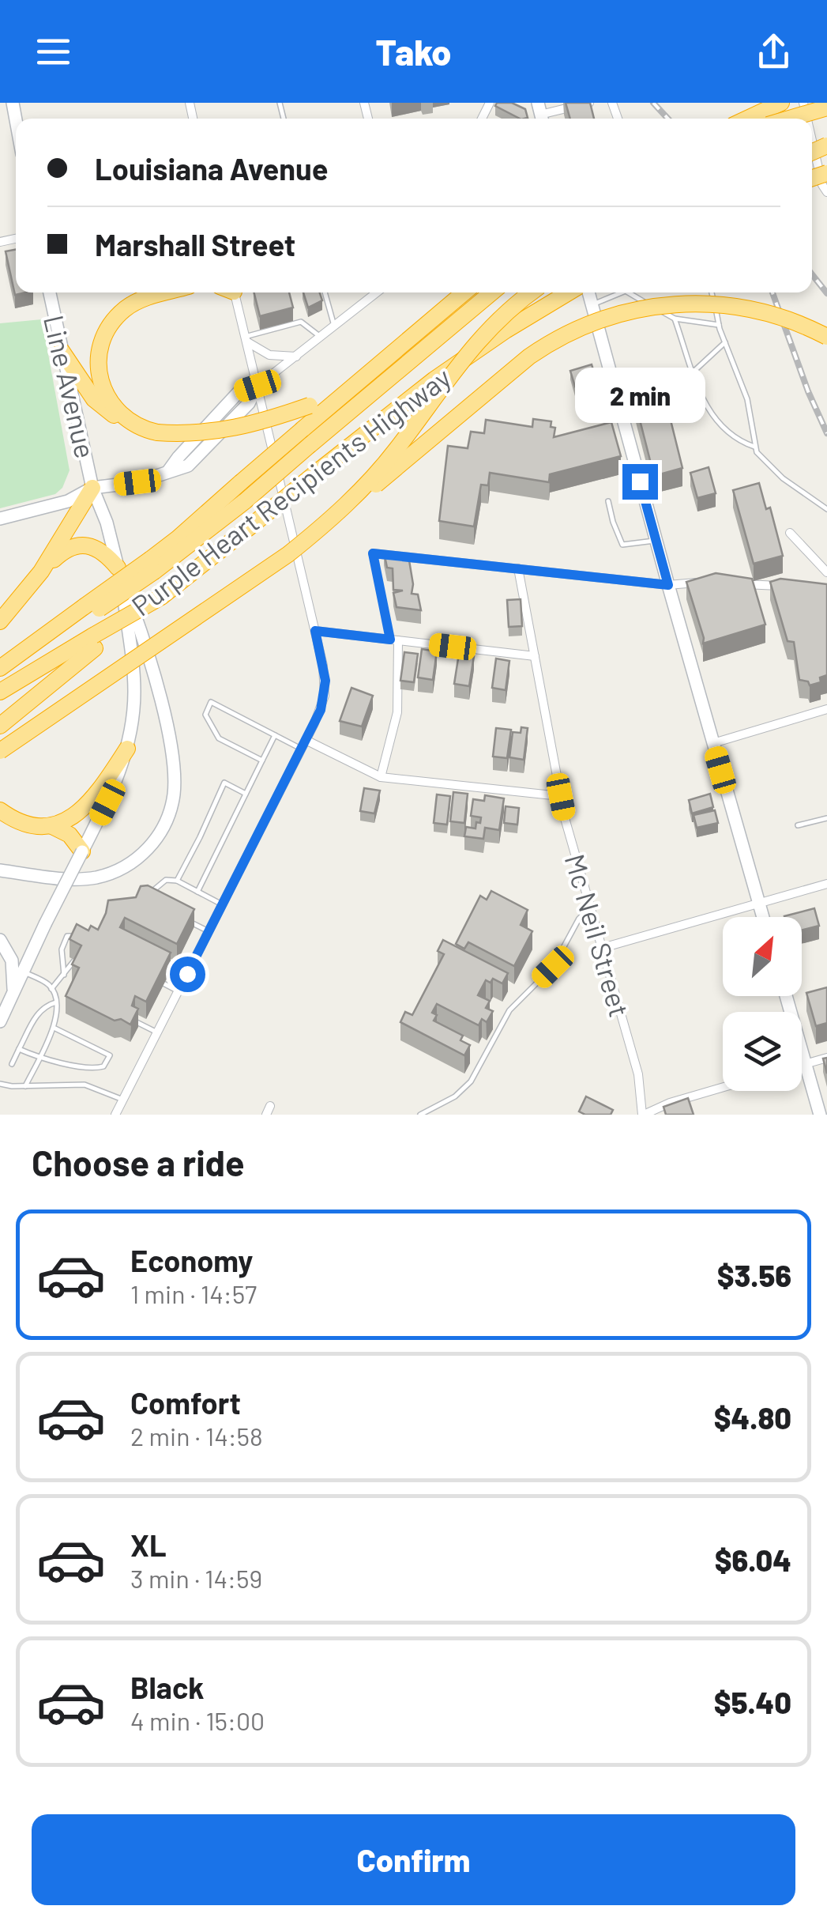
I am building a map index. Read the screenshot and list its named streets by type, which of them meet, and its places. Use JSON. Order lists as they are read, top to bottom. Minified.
{"streets":{"highway":["Purple Heart Recipients Highway"],"main road":["Line Avenue"],"street":["Mc Neil Street"]},"north":"top right","page":{"header":"Tako","banner":["Louisiana Avenue","Marshall Street"],"bubble":"2 min","heading":"Choose a ride","list":[{"name":"Economy","note":"1 min · 14:57","value":"$3.56"},{"name":"Comfort","note":"2 min · 14:58","value":"$4.80"},{"name":"XL","note":"3 min · 14:59","value":"$6.04"},{"name":"Black","note":"4 min · 15:00","value":"$5.40"}],"buttons":"Confirm"}}
